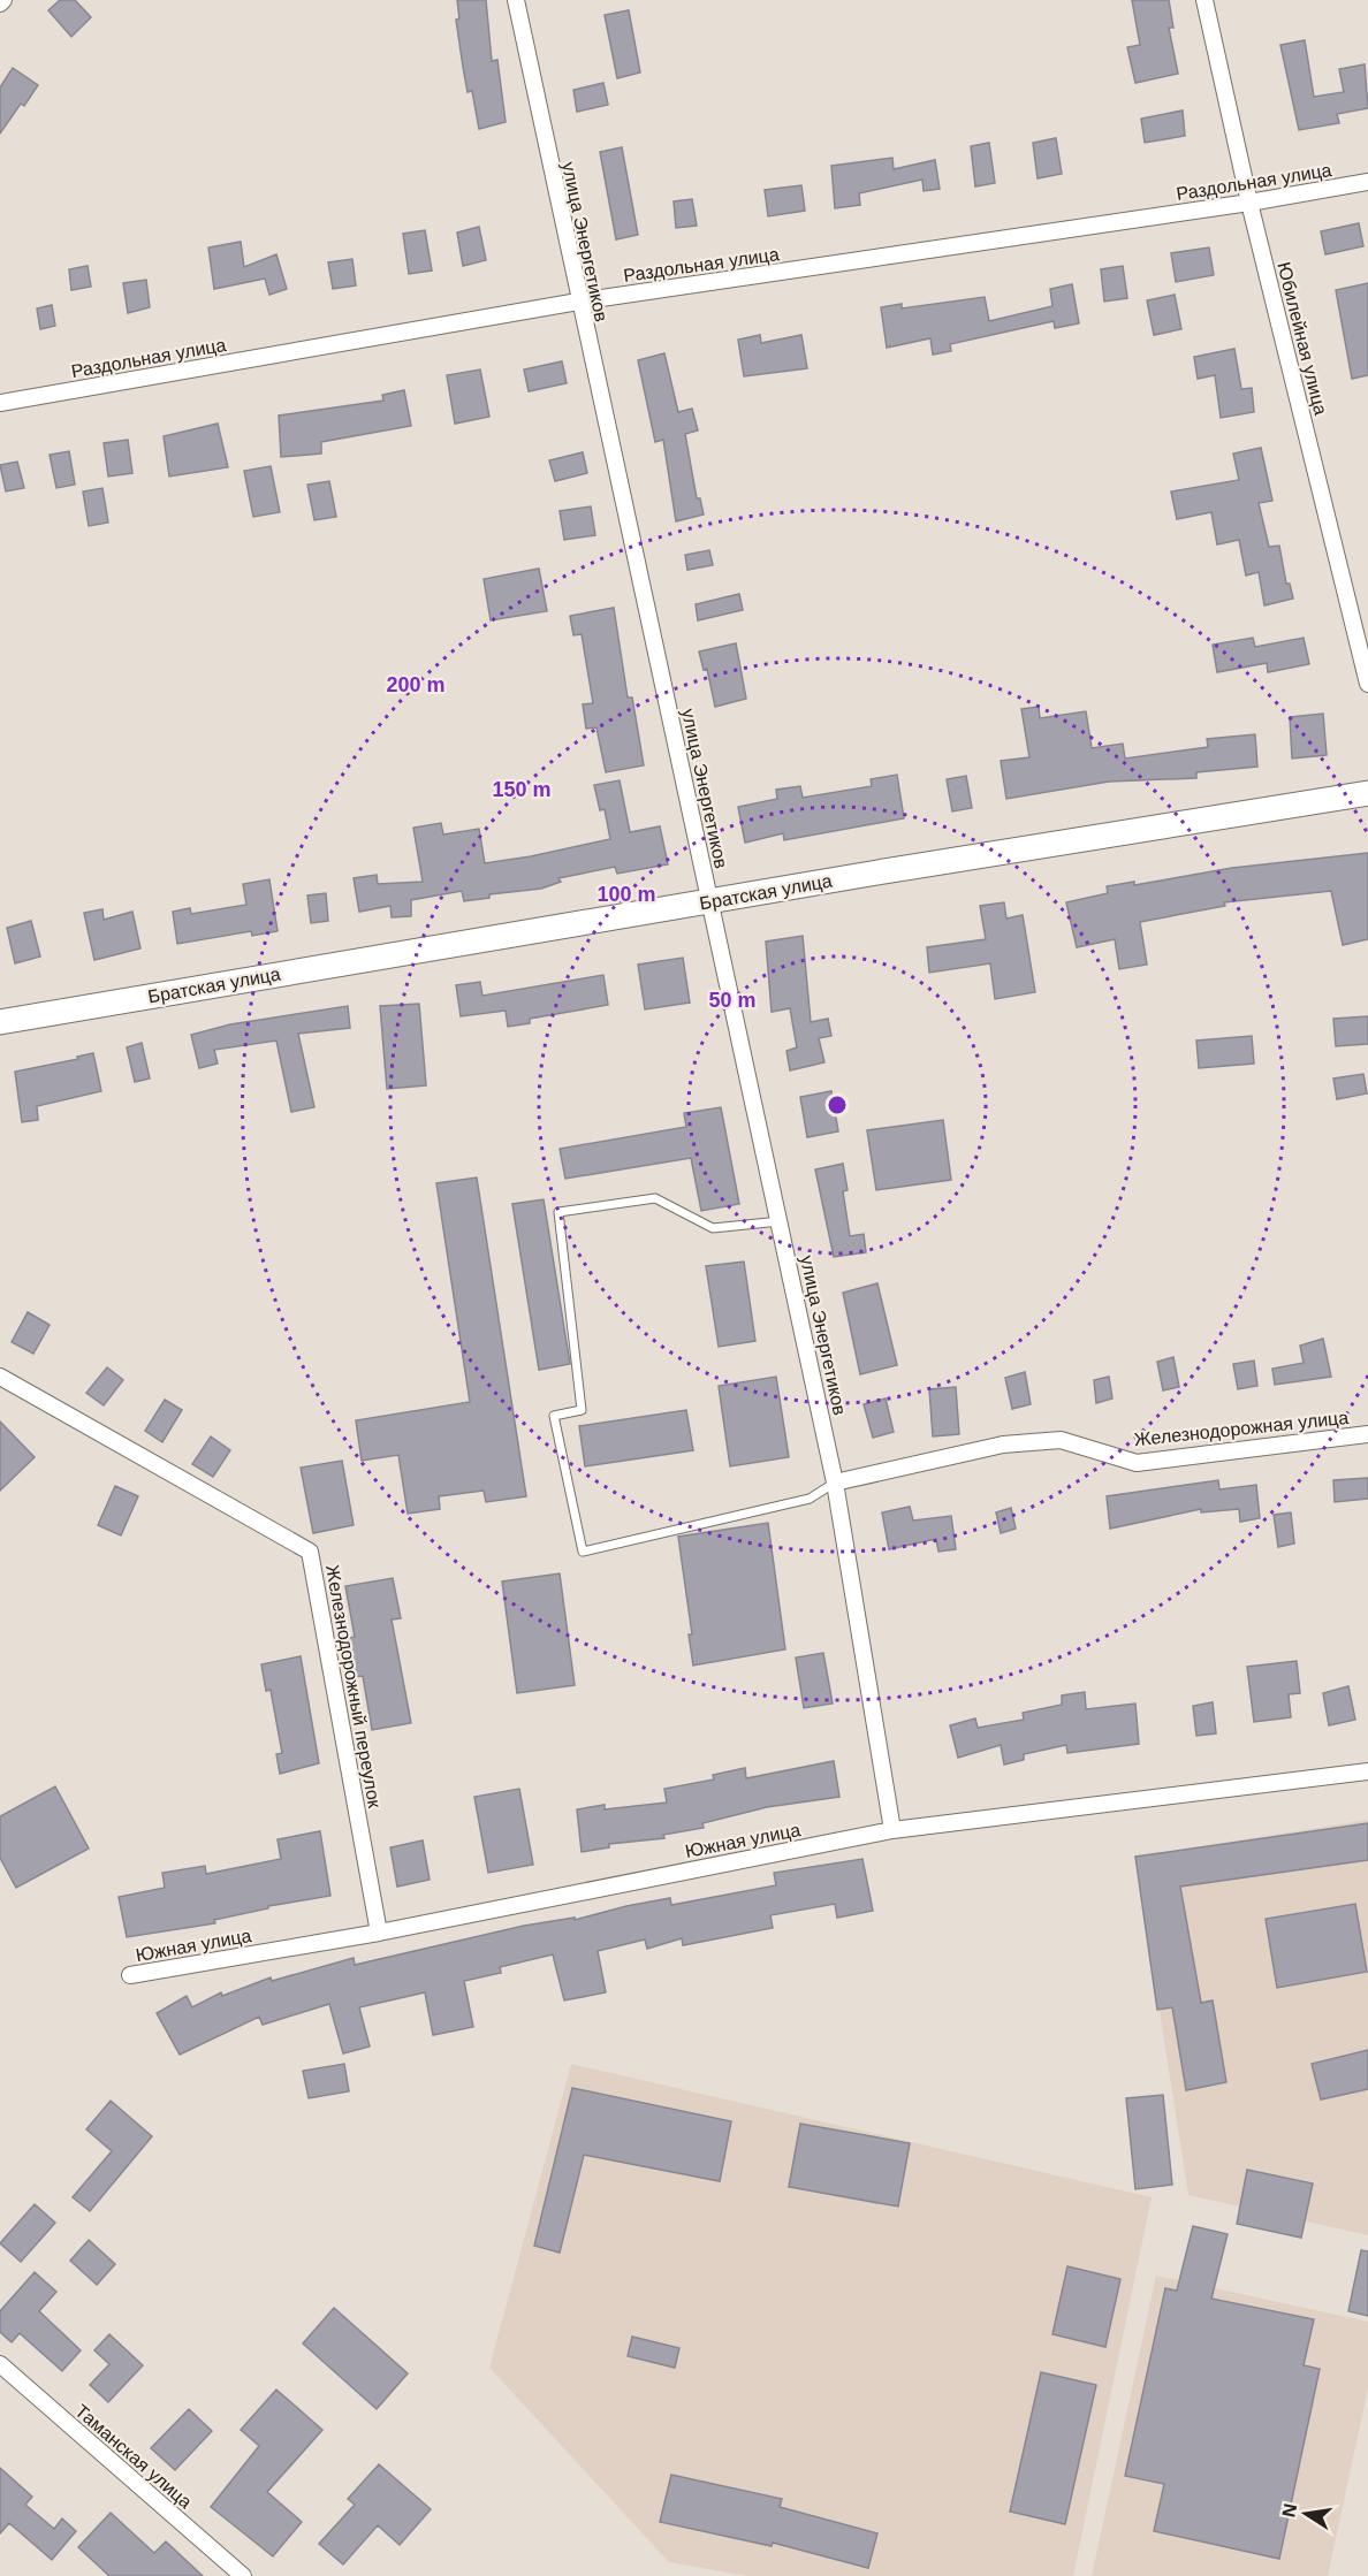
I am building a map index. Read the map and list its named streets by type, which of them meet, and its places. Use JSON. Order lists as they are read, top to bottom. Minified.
{"streets":{"main road":["Братская улица"],"street":["Раздольная улица","улица Энергетиков","Юбилейная улица","Железнодорожная улица","Железнодорожный переулок","Южная улица","Таманская улица"]},"crossings":[["Раздольная улица","улица Энергетиков"],["Раздольная улица","Юбилейная улица"],["улица Энергетиков","Братская улица"],["улица Энергетиков","Железнодорожная улица"],["улица Энергетиков","Южная улица"],["Железнодорожный переулок","Южная улица"]],"north":"left","rings":["200 m","150 m","100 m","50 m"]}
